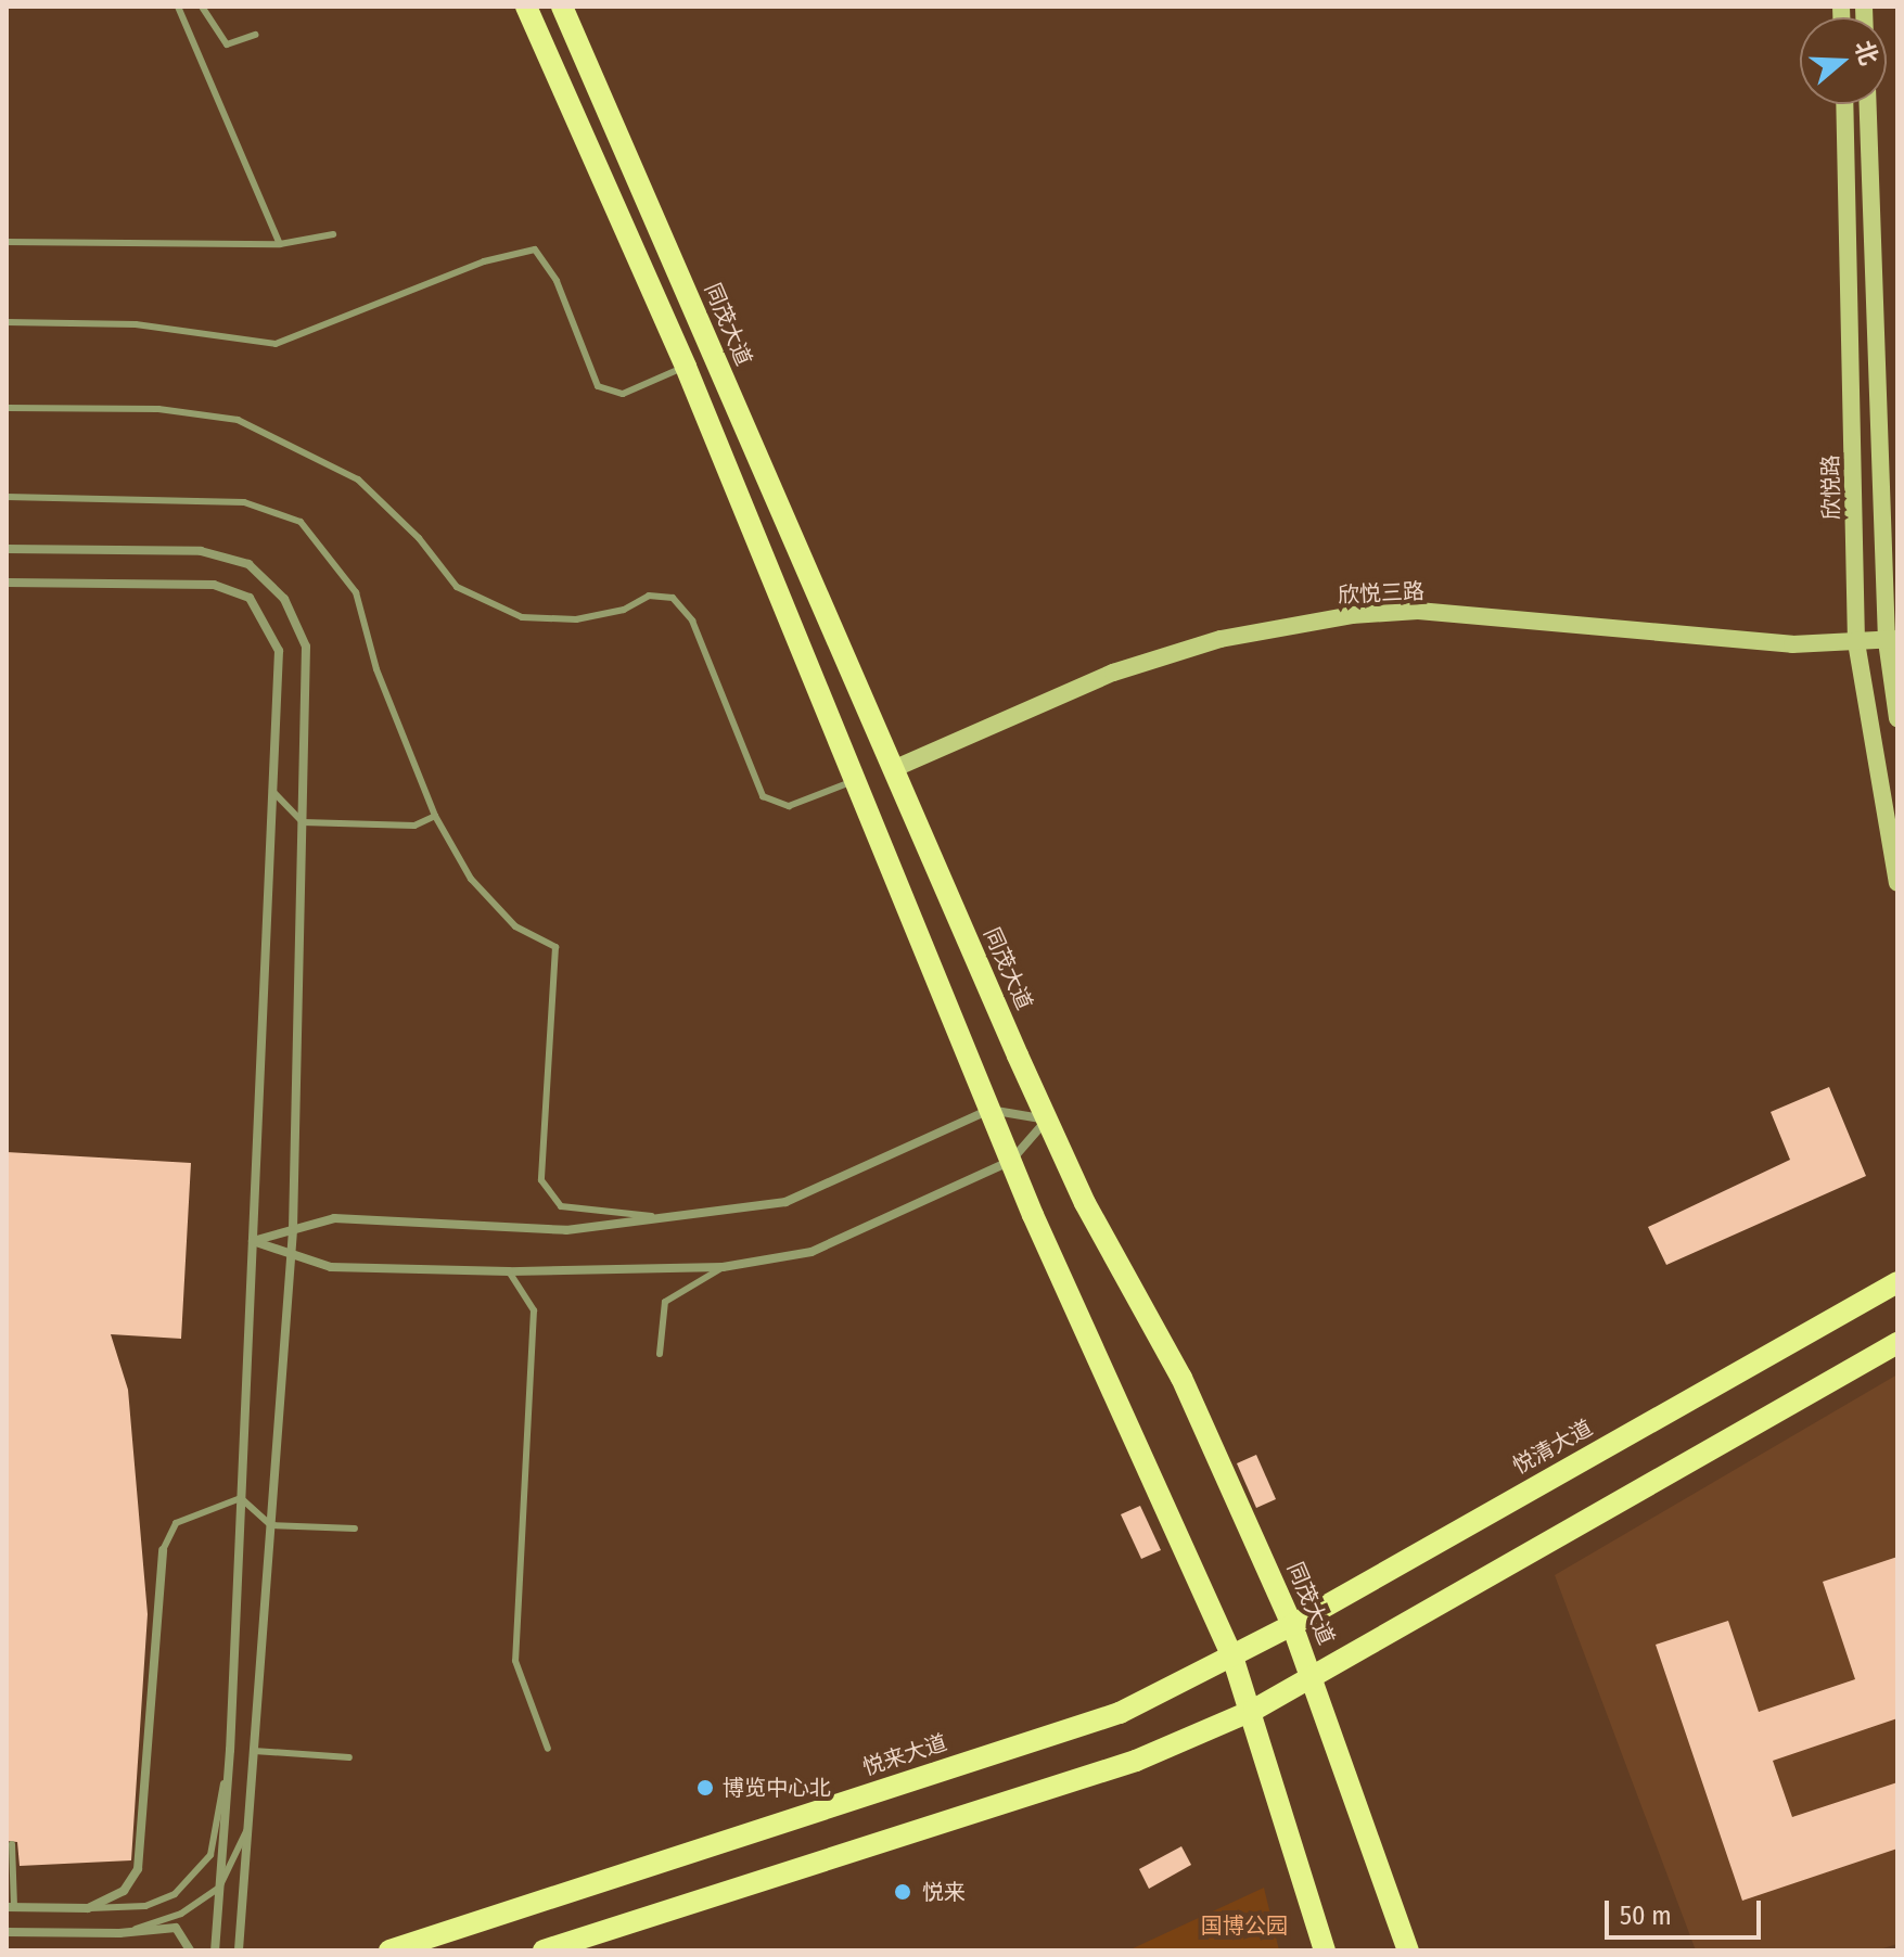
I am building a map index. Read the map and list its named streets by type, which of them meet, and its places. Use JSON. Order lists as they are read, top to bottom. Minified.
{"streets":{"main road":["同茂大道","欣悦路","欣悦三路","悦清大道","悦来大道"]},"crossings":[["同茂大道","欣悦三路"],["同茂大道","悦清大道"],["欣悦路","欣悦三路"],["悦清大道","悦来大道"]],"parks":["国博公园"],"places":["博览中心北","悦来"],"scale_bar":"50 m","north":"right"}
